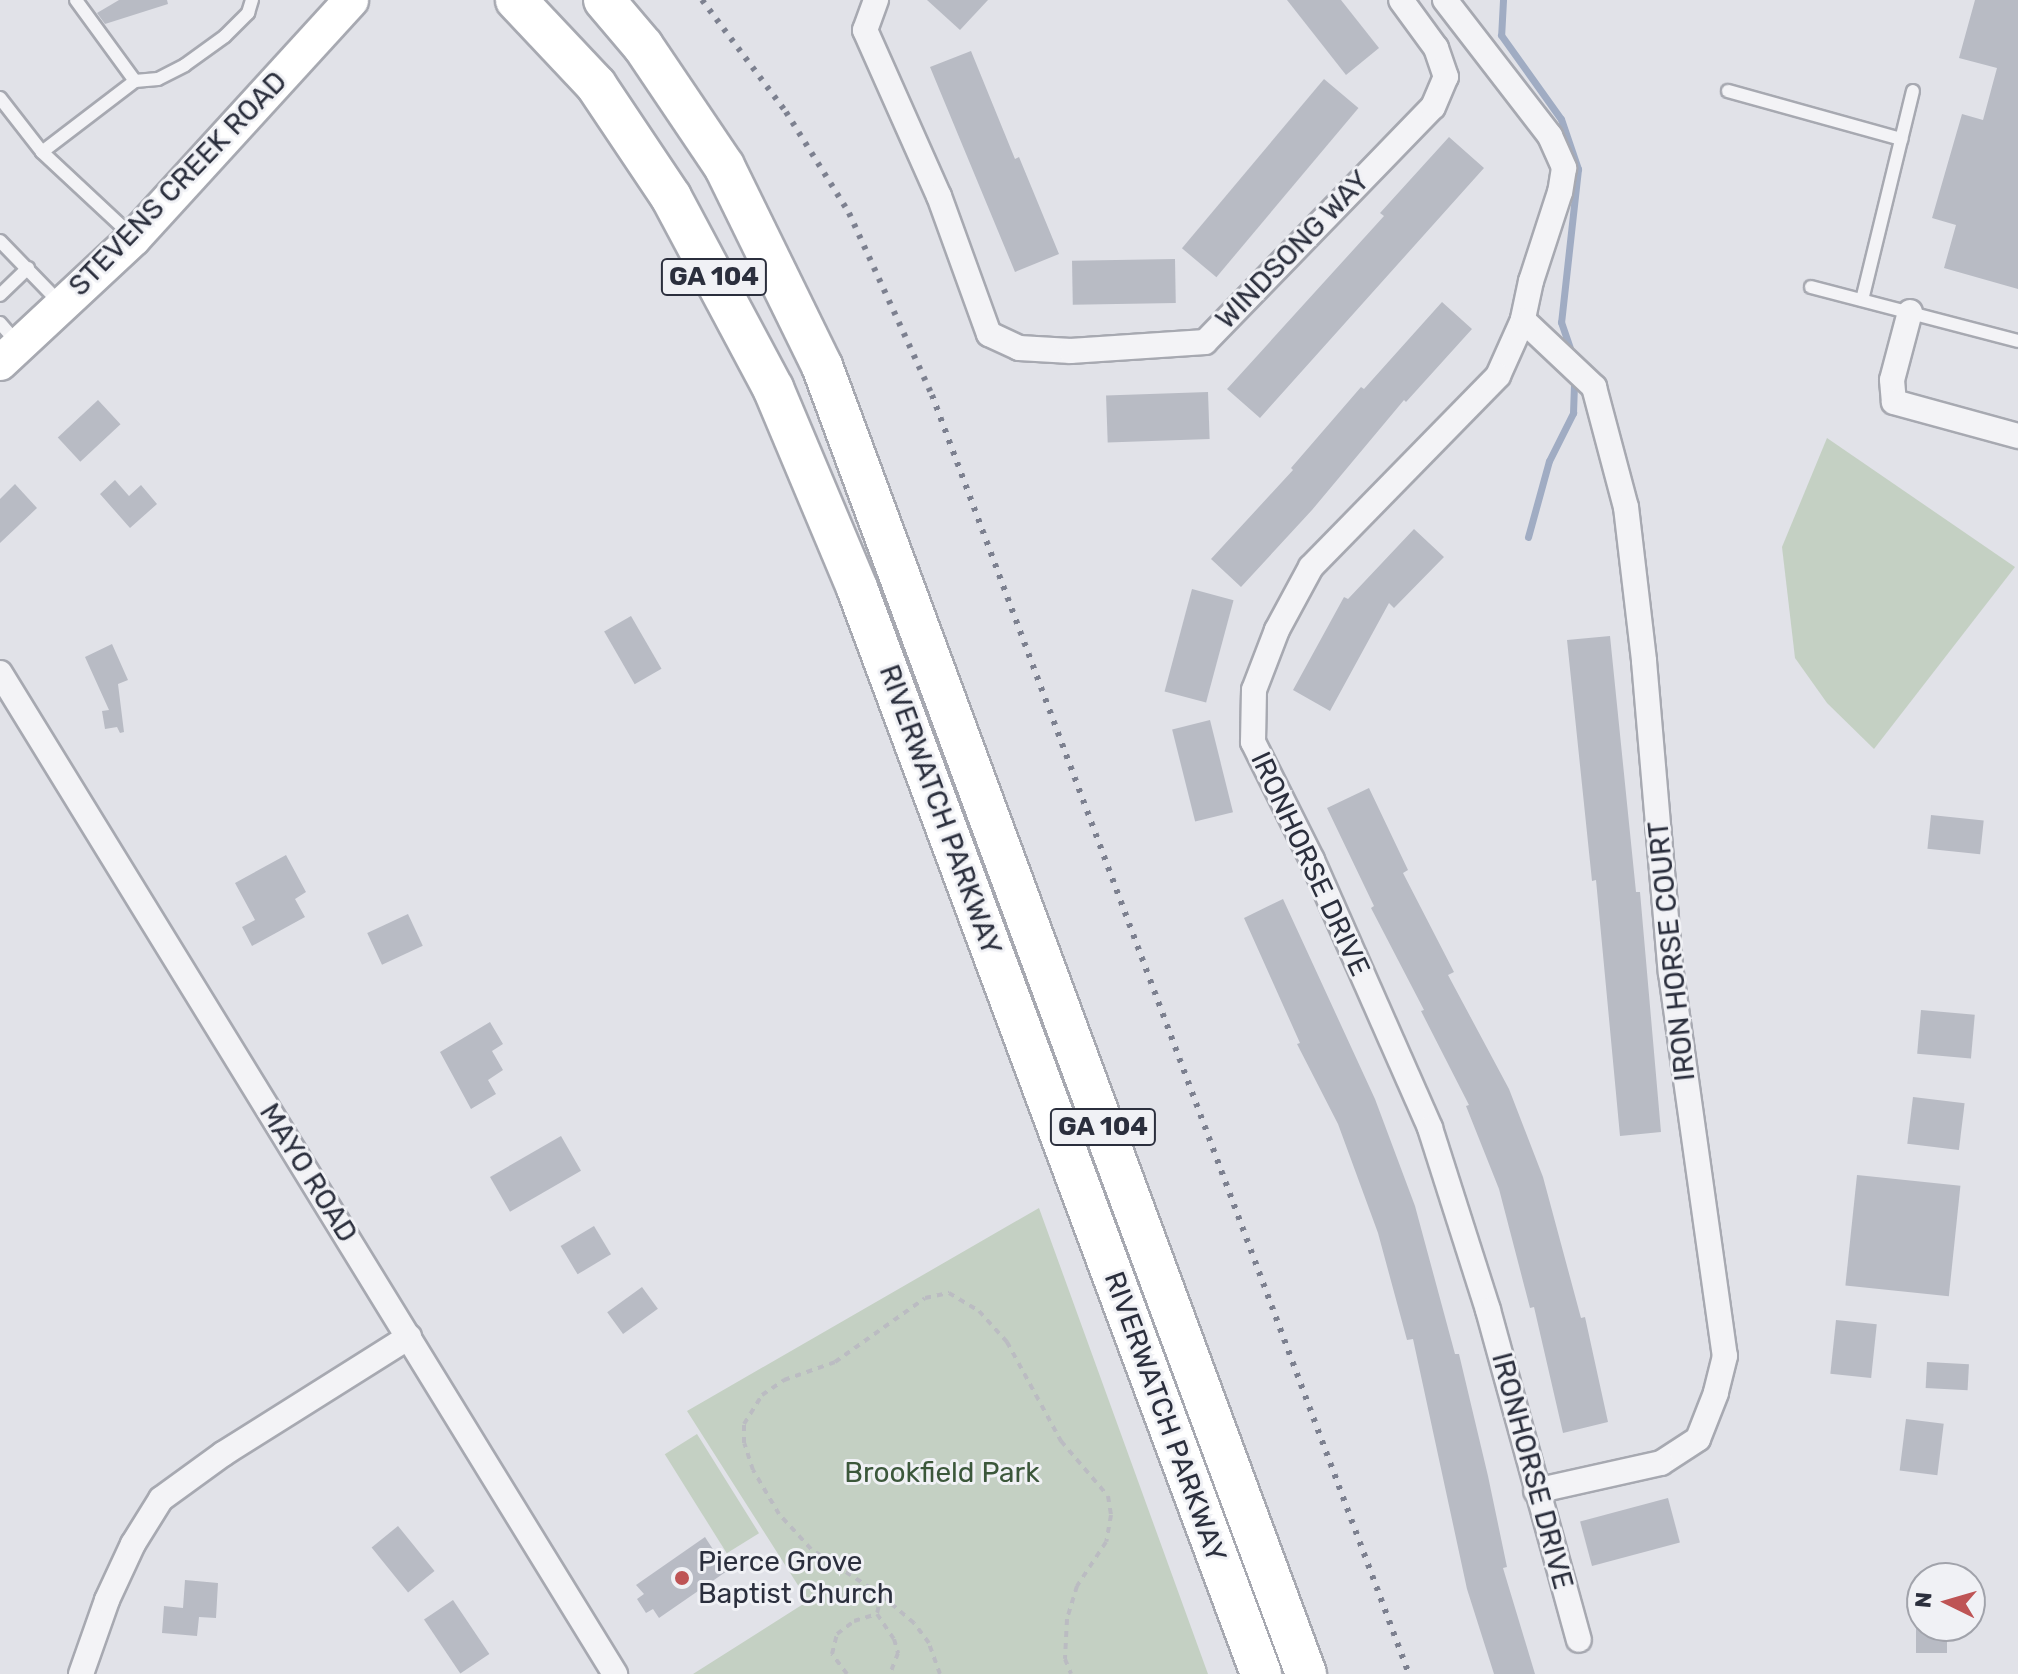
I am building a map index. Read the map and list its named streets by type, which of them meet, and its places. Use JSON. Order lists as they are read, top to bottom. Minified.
{"streets":{"main road":["GA 104","RIVERWATCH PARKWAY"],"street":["STEVENS CREEK ROAD","WINDSONG WAY","IRONHORSE DRIVE","IRON HORSE COURT","MAYO ROAD"]},"crossings":[["IRONHORSE DRIVE","IRON HORSE COURT"]],"parks":["Brookfield Park"],"places":["Pierce Grove Baptist Church"],"north":"left"}
